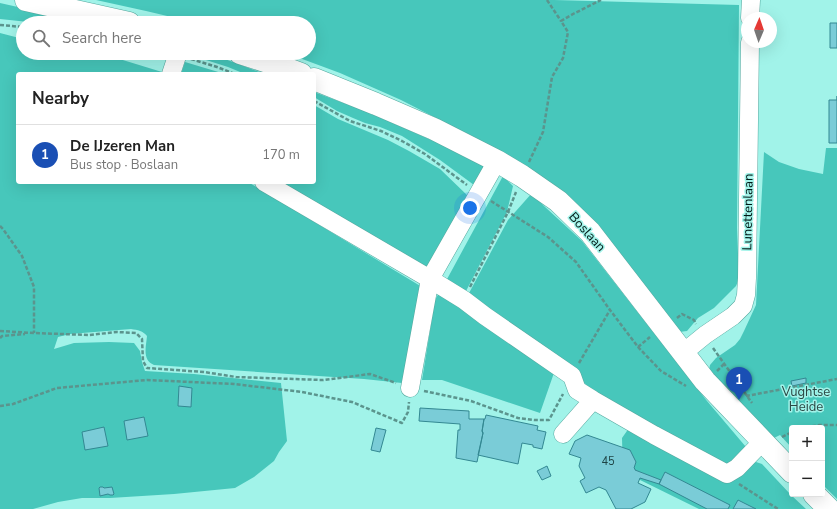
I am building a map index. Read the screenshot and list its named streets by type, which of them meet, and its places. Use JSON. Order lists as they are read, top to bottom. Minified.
{"streets":{"main road":["Boslaan"],"street":["Lunettenlaan"]},"crossings":[["Lunettenlaan","Boslaan"]],"parks":["Vughtse Heide"],"house_numbers":["45"],"north":"top","page":{"search":"Search here","heading":"Nearby","list":[{"mark":"1","name":"De IJzeren Man","note":"Bus stop · Boslaan","value":"170 m"}],"pins":"1","map_buttons":["+","−"]}}
